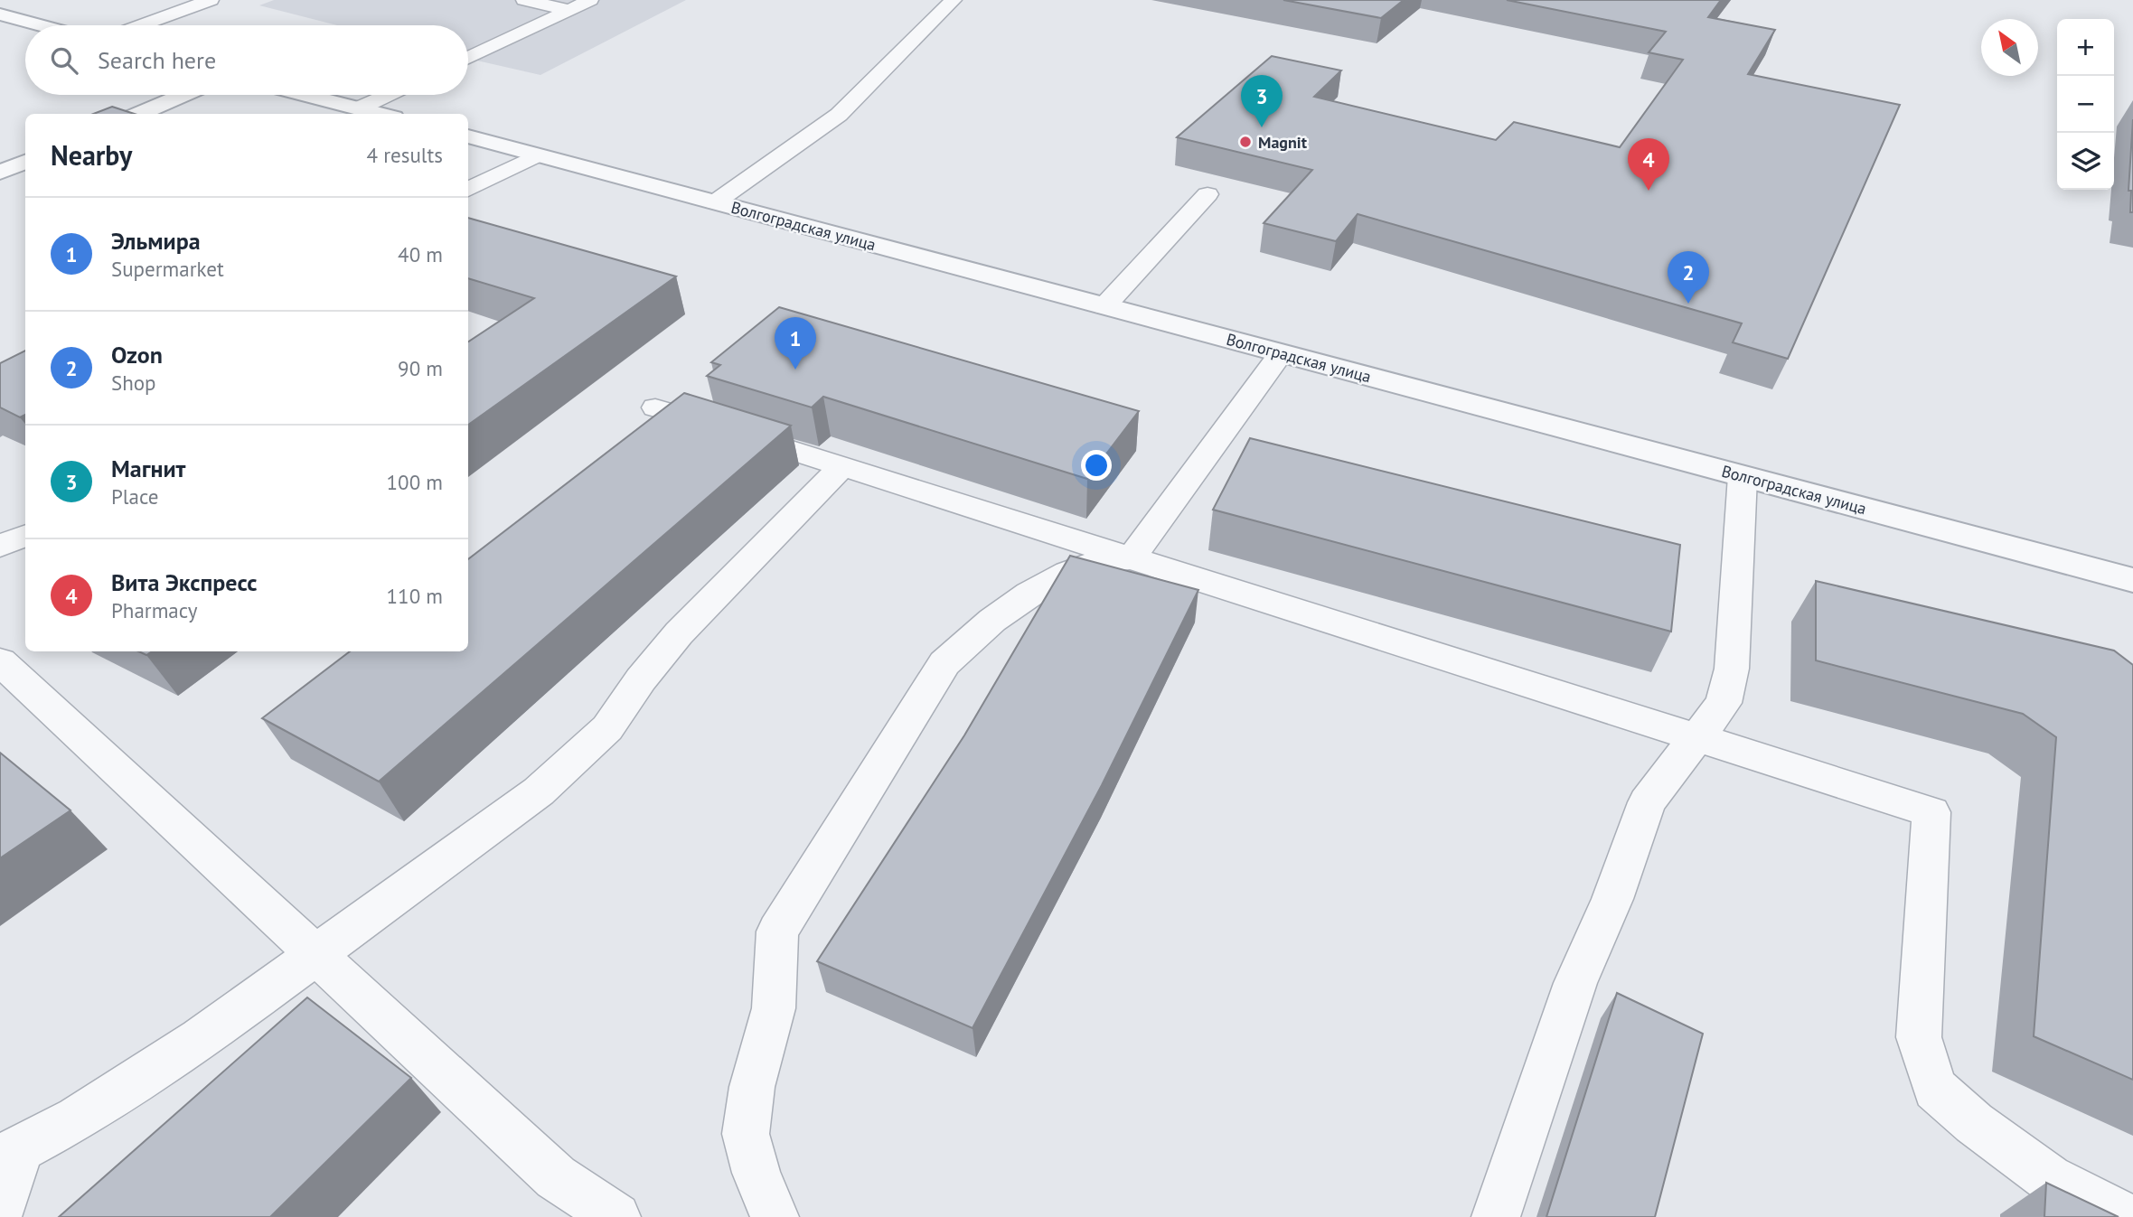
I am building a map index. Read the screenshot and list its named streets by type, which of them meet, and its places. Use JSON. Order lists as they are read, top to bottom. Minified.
{"streets":{"street":["Волгоградская улица"]},"places":["Magnit"],"north":"top left","page":{"map_buttons":["+","−"],"search":"Search here","pins":["3","4","2","1"],"heading":["Nearby","4 results"],"list":[{"mark":"1","name":"Эльмира","note":"Supermarket","value":"40 m"},{"mark":"2","name":"Ozon","note":"Shop","value":"90 m"},{"mark":"3","name":"Магнит","note":"Place","value":"100 m"},{"mark":"4","name":"Вита Экспресс","note":"Pharmacy","value":"110 m"}]}}
